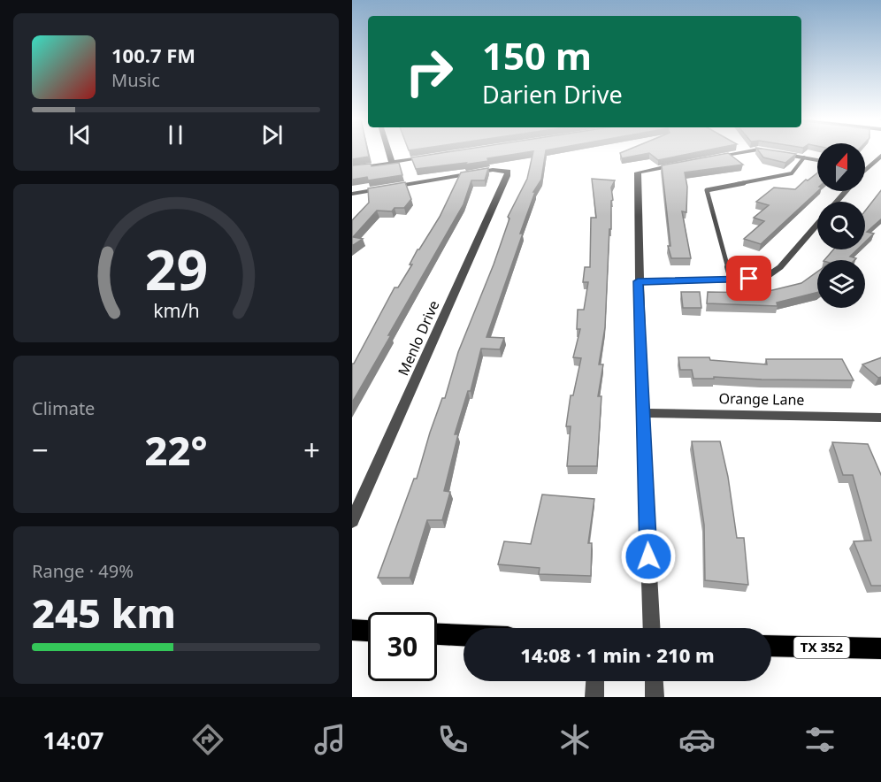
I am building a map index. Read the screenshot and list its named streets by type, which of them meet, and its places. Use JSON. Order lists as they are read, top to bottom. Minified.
{"streets":{"main road":["TX 352"],"street":["Menlo Drive","Orange Lane"]},"north":"top","page":{"turn":["150 m","Darien Drive"],"song":["100.7 FM","Music"],"tile":["Climate",["Range · 49%","245 km"]],"heat":["−","22°","+"],"limit":"30","trip":"14:08 · 1 min · 210 m","tabs":"14:07","gauge":["29","km/h"]}}
